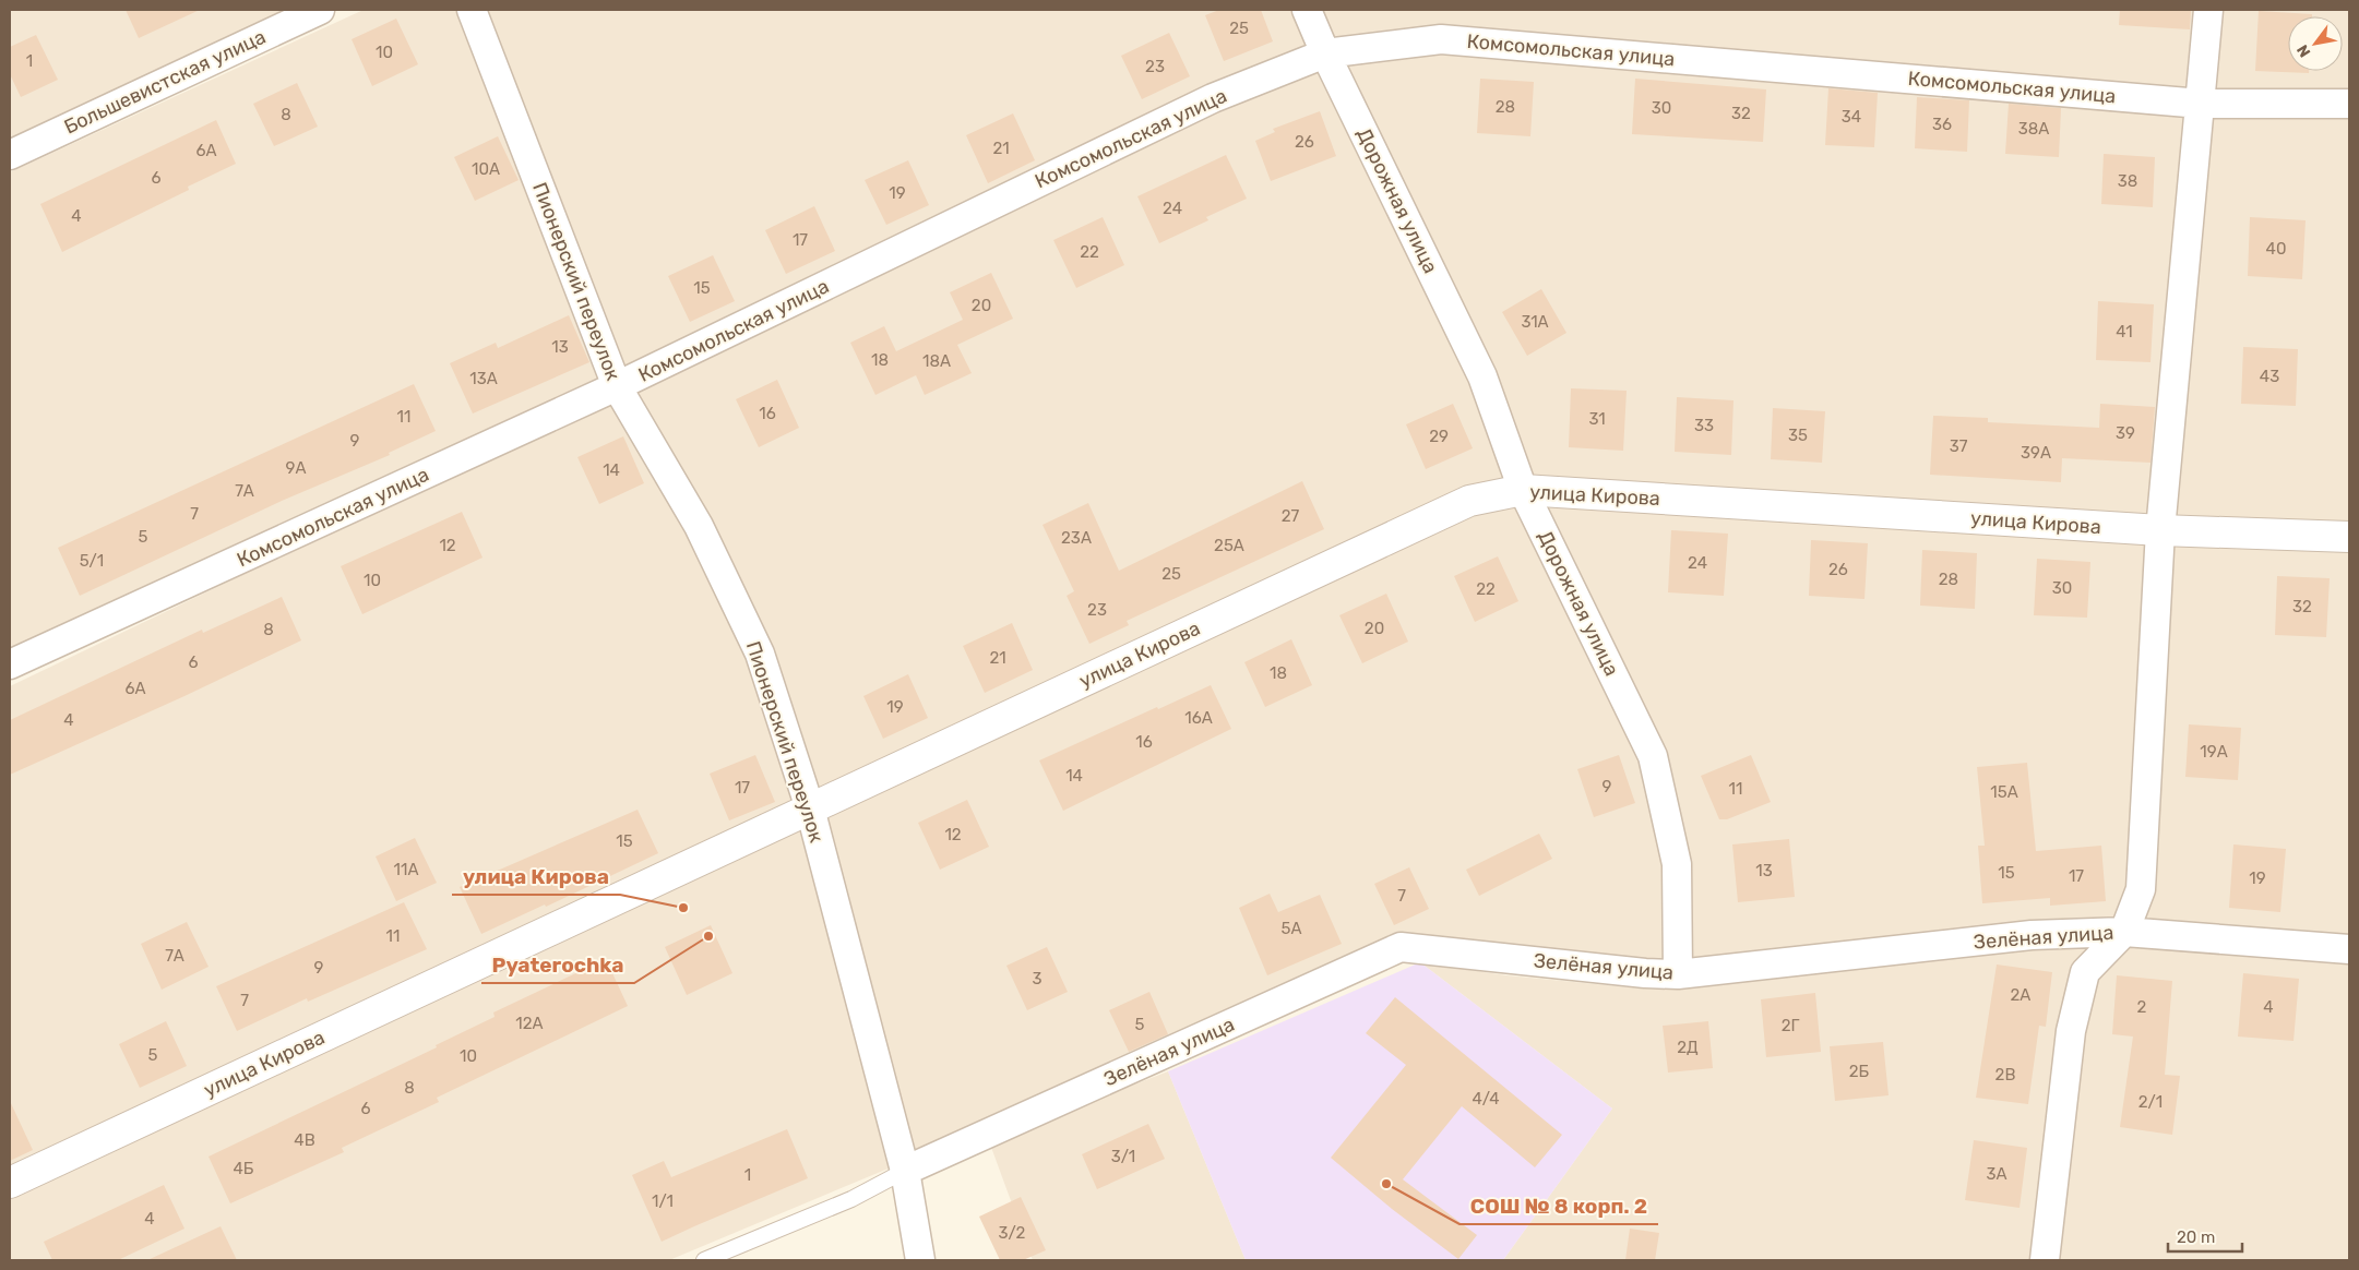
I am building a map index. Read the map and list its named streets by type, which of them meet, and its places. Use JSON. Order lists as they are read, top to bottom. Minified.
{"streets":{"street":["Комсомольская улица","Большевистская улица","Дорожная улица","Пионерский переулок","улица Кирова","Зелёная улица"]},"crossings":[["Комсомольская улица","Дорожная улица"],["Комсомольская улица","Пионерский переулок"],["Дорожная улица","улица Кирова"],["Дорожная улица","Зелёная улица"],["Пионерский переулок","улица Кирова"],["Пионерский переулок","Зелёная улица"]],"places":["улица Кирова","Pyaterochka","СОШ № 8 корп. 2"],"house_numbers":["25","10","1","23","28","30","32","8","34","36","38А","26","21","6А","10А","6","38","19","24","4","17","40","22","15","20","31А","41","13","18","18А","43","13А","16","11","31","33","39","35","29","9","37","39А","9А","14","7А","7","27","5","23А","12","25А","5/1","24","26","25","28","10","30","22","32","23","20","8","21","6","18","6А","19","16А","4","16","19А","14","9","17","11","15А","12","15","11А","13","15","17","19","7","5А","11","7А","9","3","2А","7","2","4","12А","5","2Г","2Д","5","10","2Б","2В","8","4/4","2/1","6","4В","3/1","4Б","3А","1","1/1","4","3/2"],"scale_bar":"20 m","north":"bottom left"}
